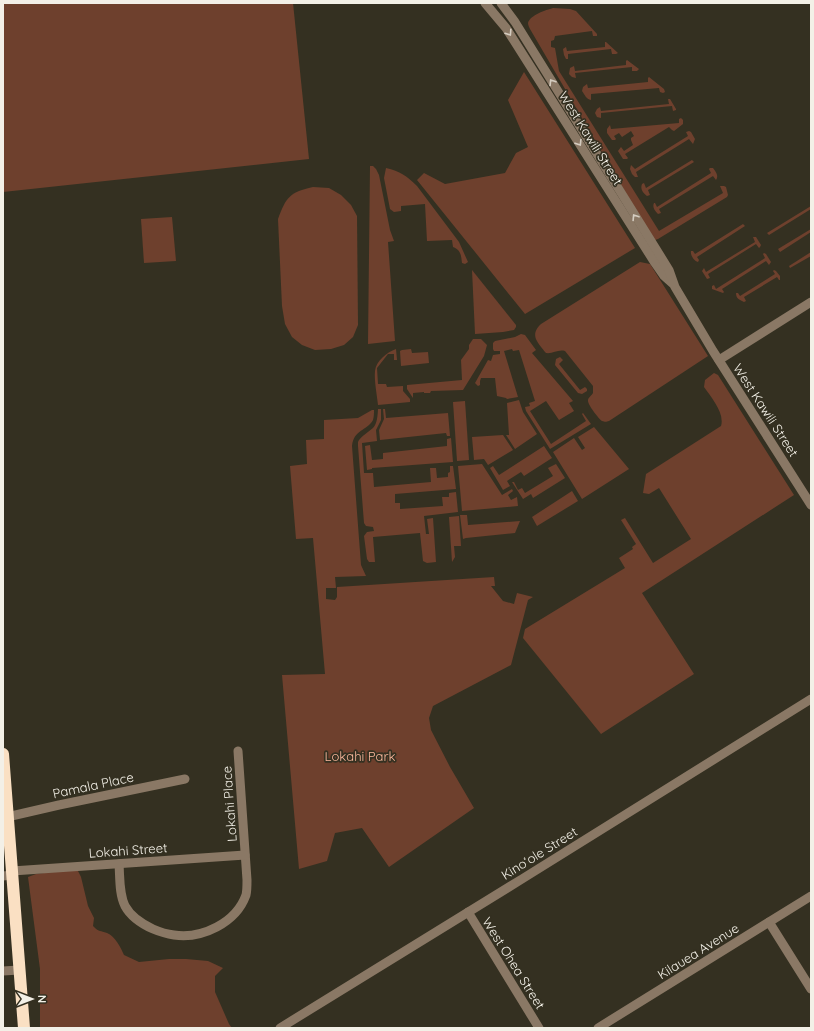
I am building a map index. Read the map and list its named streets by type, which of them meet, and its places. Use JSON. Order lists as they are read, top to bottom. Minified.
{"streets":{"street":["West Kawili Street","Pamala Place","Lokahi Place","Lokahi Street","Kinoʻole Street","Kilauea Avenue","West Ohea Street"]},"crossings":[["Lokahi Place","Lokahi Street"],["Kinoʻole Street","West Ohea Street"]],"parks":["Lokahi Park"],"north":"right"}
